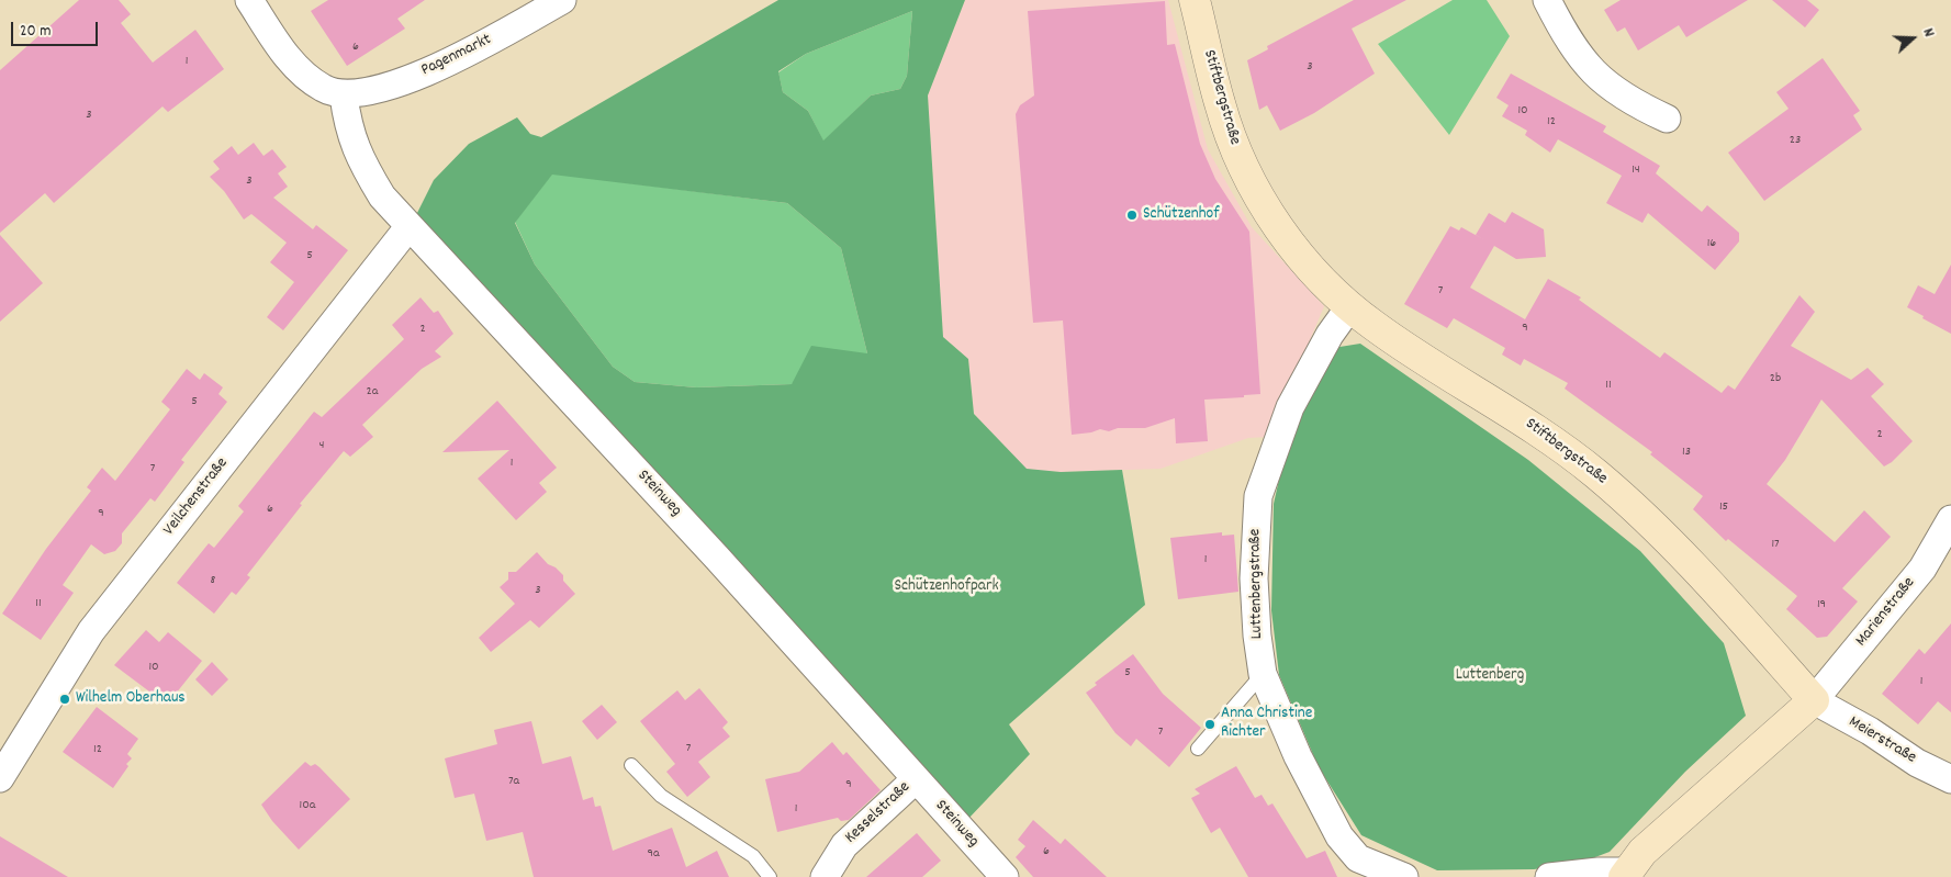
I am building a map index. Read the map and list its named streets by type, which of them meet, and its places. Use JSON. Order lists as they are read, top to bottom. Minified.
{"streets":{"street":["Pagenmarkt","Stiftbergstraße","Steinweg","Veilchenstraße","Luttenbergstraße","Marienstraße","Meierstraße","Kesselstraße"]},"crossings":[["Pagenmarkt","Steinweg"],["Stiftbergstraße","Luttenbergstraße"],["Stiftbergstraße","Marienstraße"],["Stiftbergstraße","Meierstraße"],["Steinweg","Veilchenstraße"],["Steinweg","Kesselstraße"],["Marienstraße","Meierstraße"]],"parks":["Schützenhofpark","Luttenberg"],"places":["Schützenhof","Wilhelm Oberhaus","Anna Christine Richter"],"house_numbers":["6","1","3","10","3","12","23","14","3","16","5","7","9","2","2b","11","2a","5","2","4","13","1","7","15","6","9","17","1","8","3","11","19","10","5","1","7","7","12","7a","9","10a","1","6","9a"],"scale_bar":"20 m","north":"right"}
